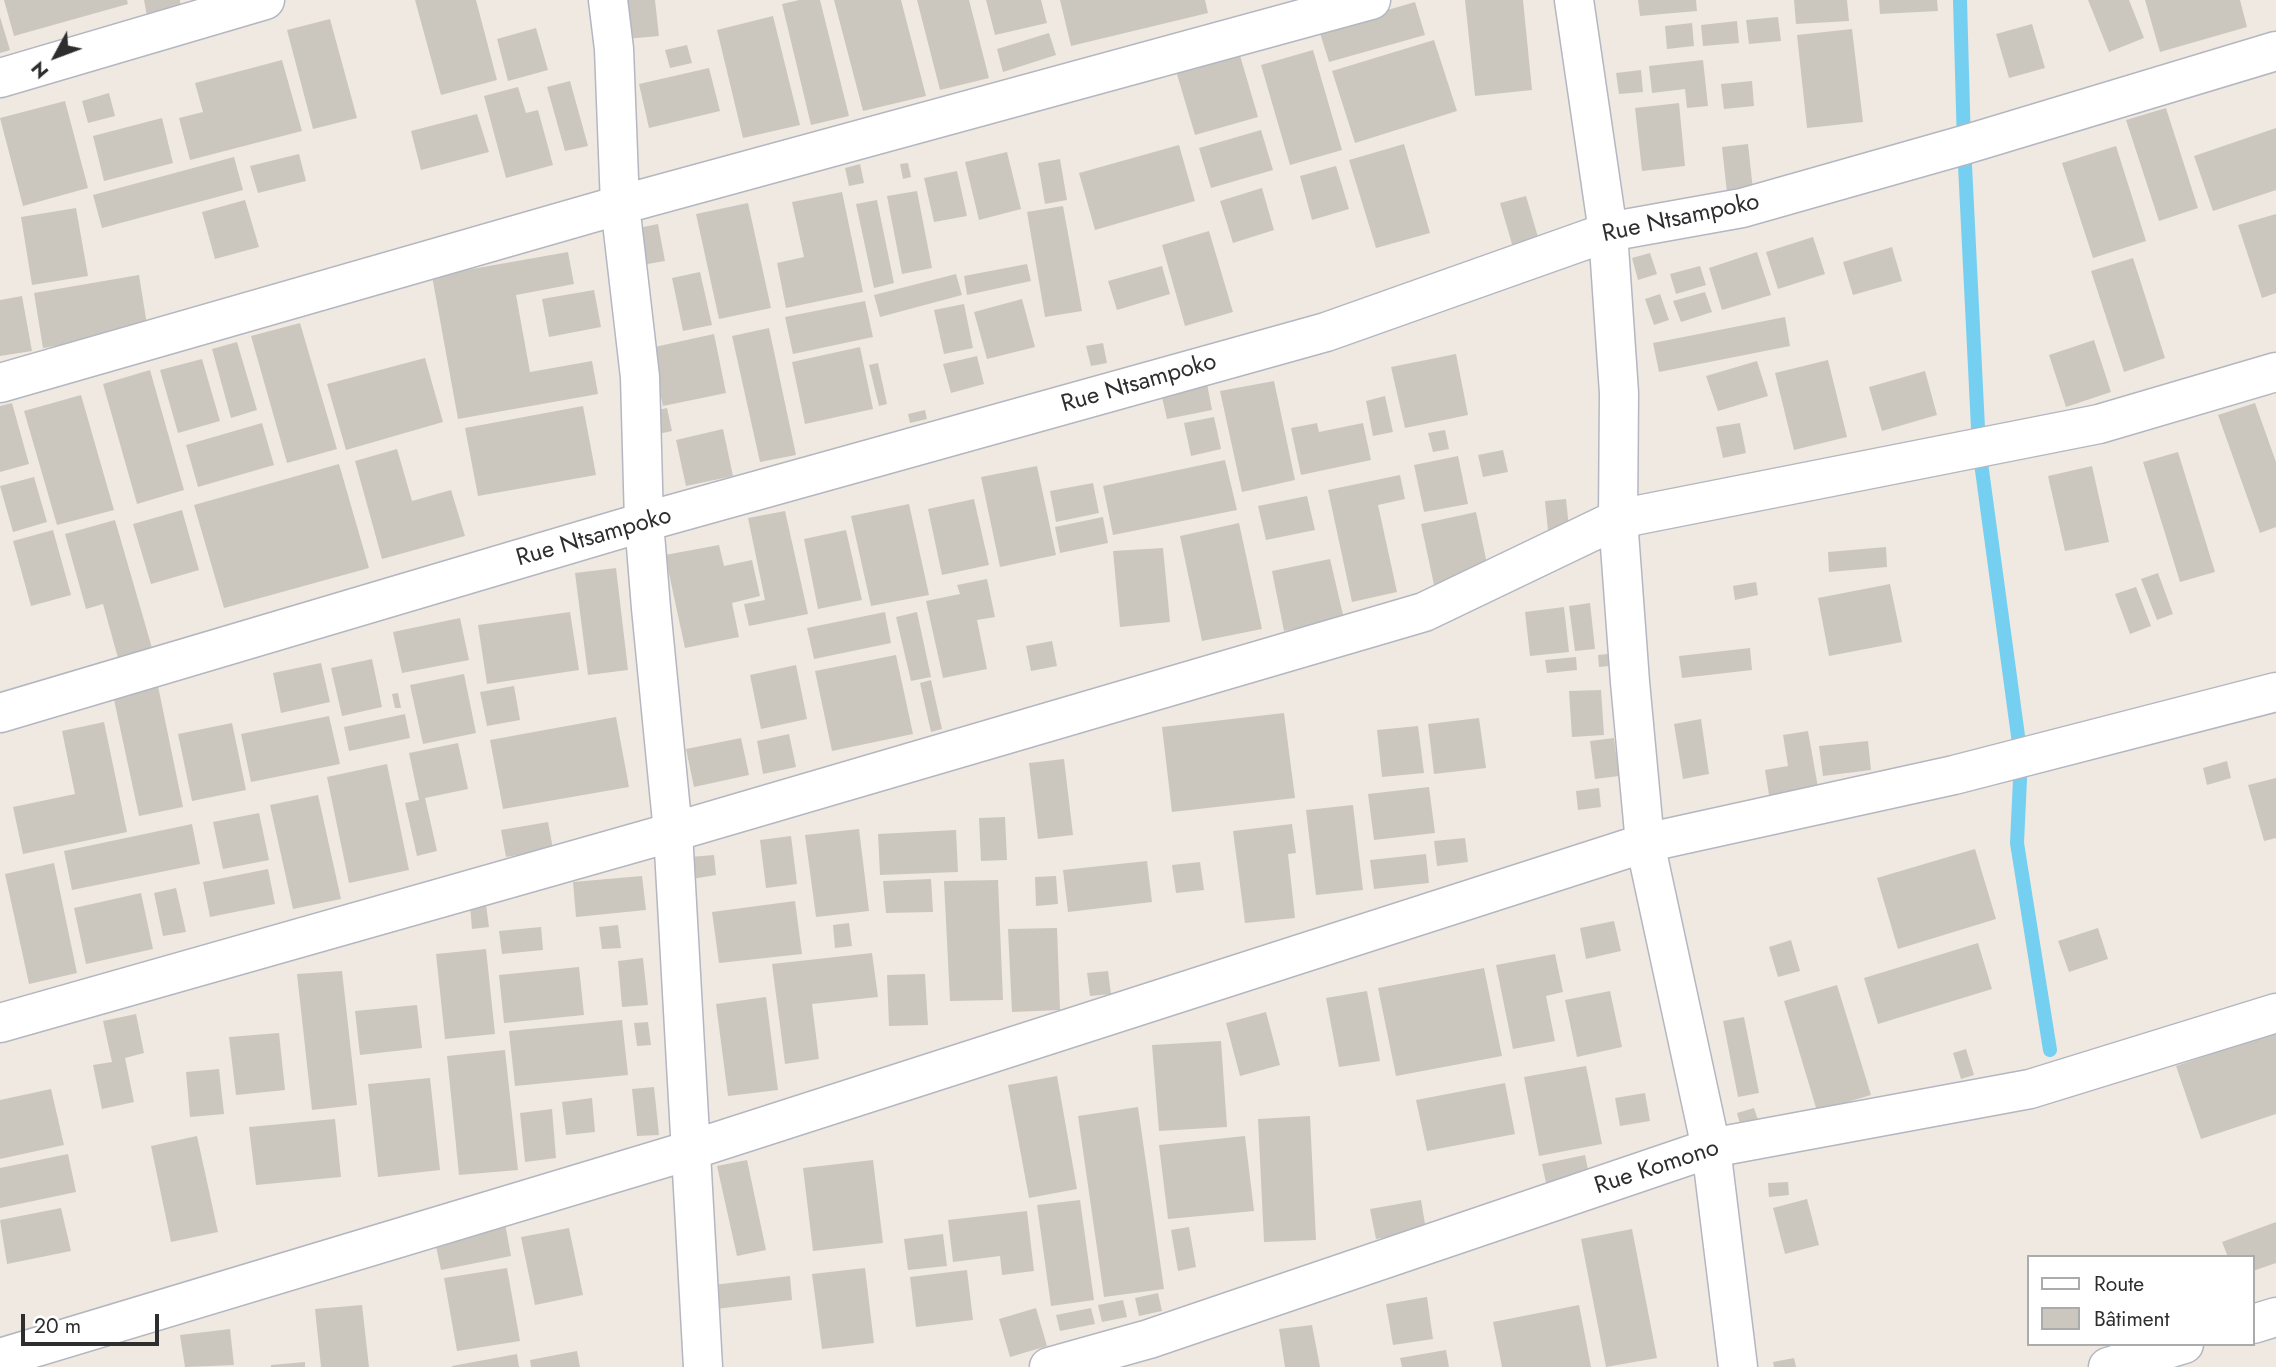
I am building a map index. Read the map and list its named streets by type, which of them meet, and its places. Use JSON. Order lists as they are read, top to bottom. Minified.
{"streets":{"street":["Rue Ntsampoko","Rue Komono"]},"legend":["Route","Bâtiment"],"scale_bar":"20 m","north":"bottom left"}
